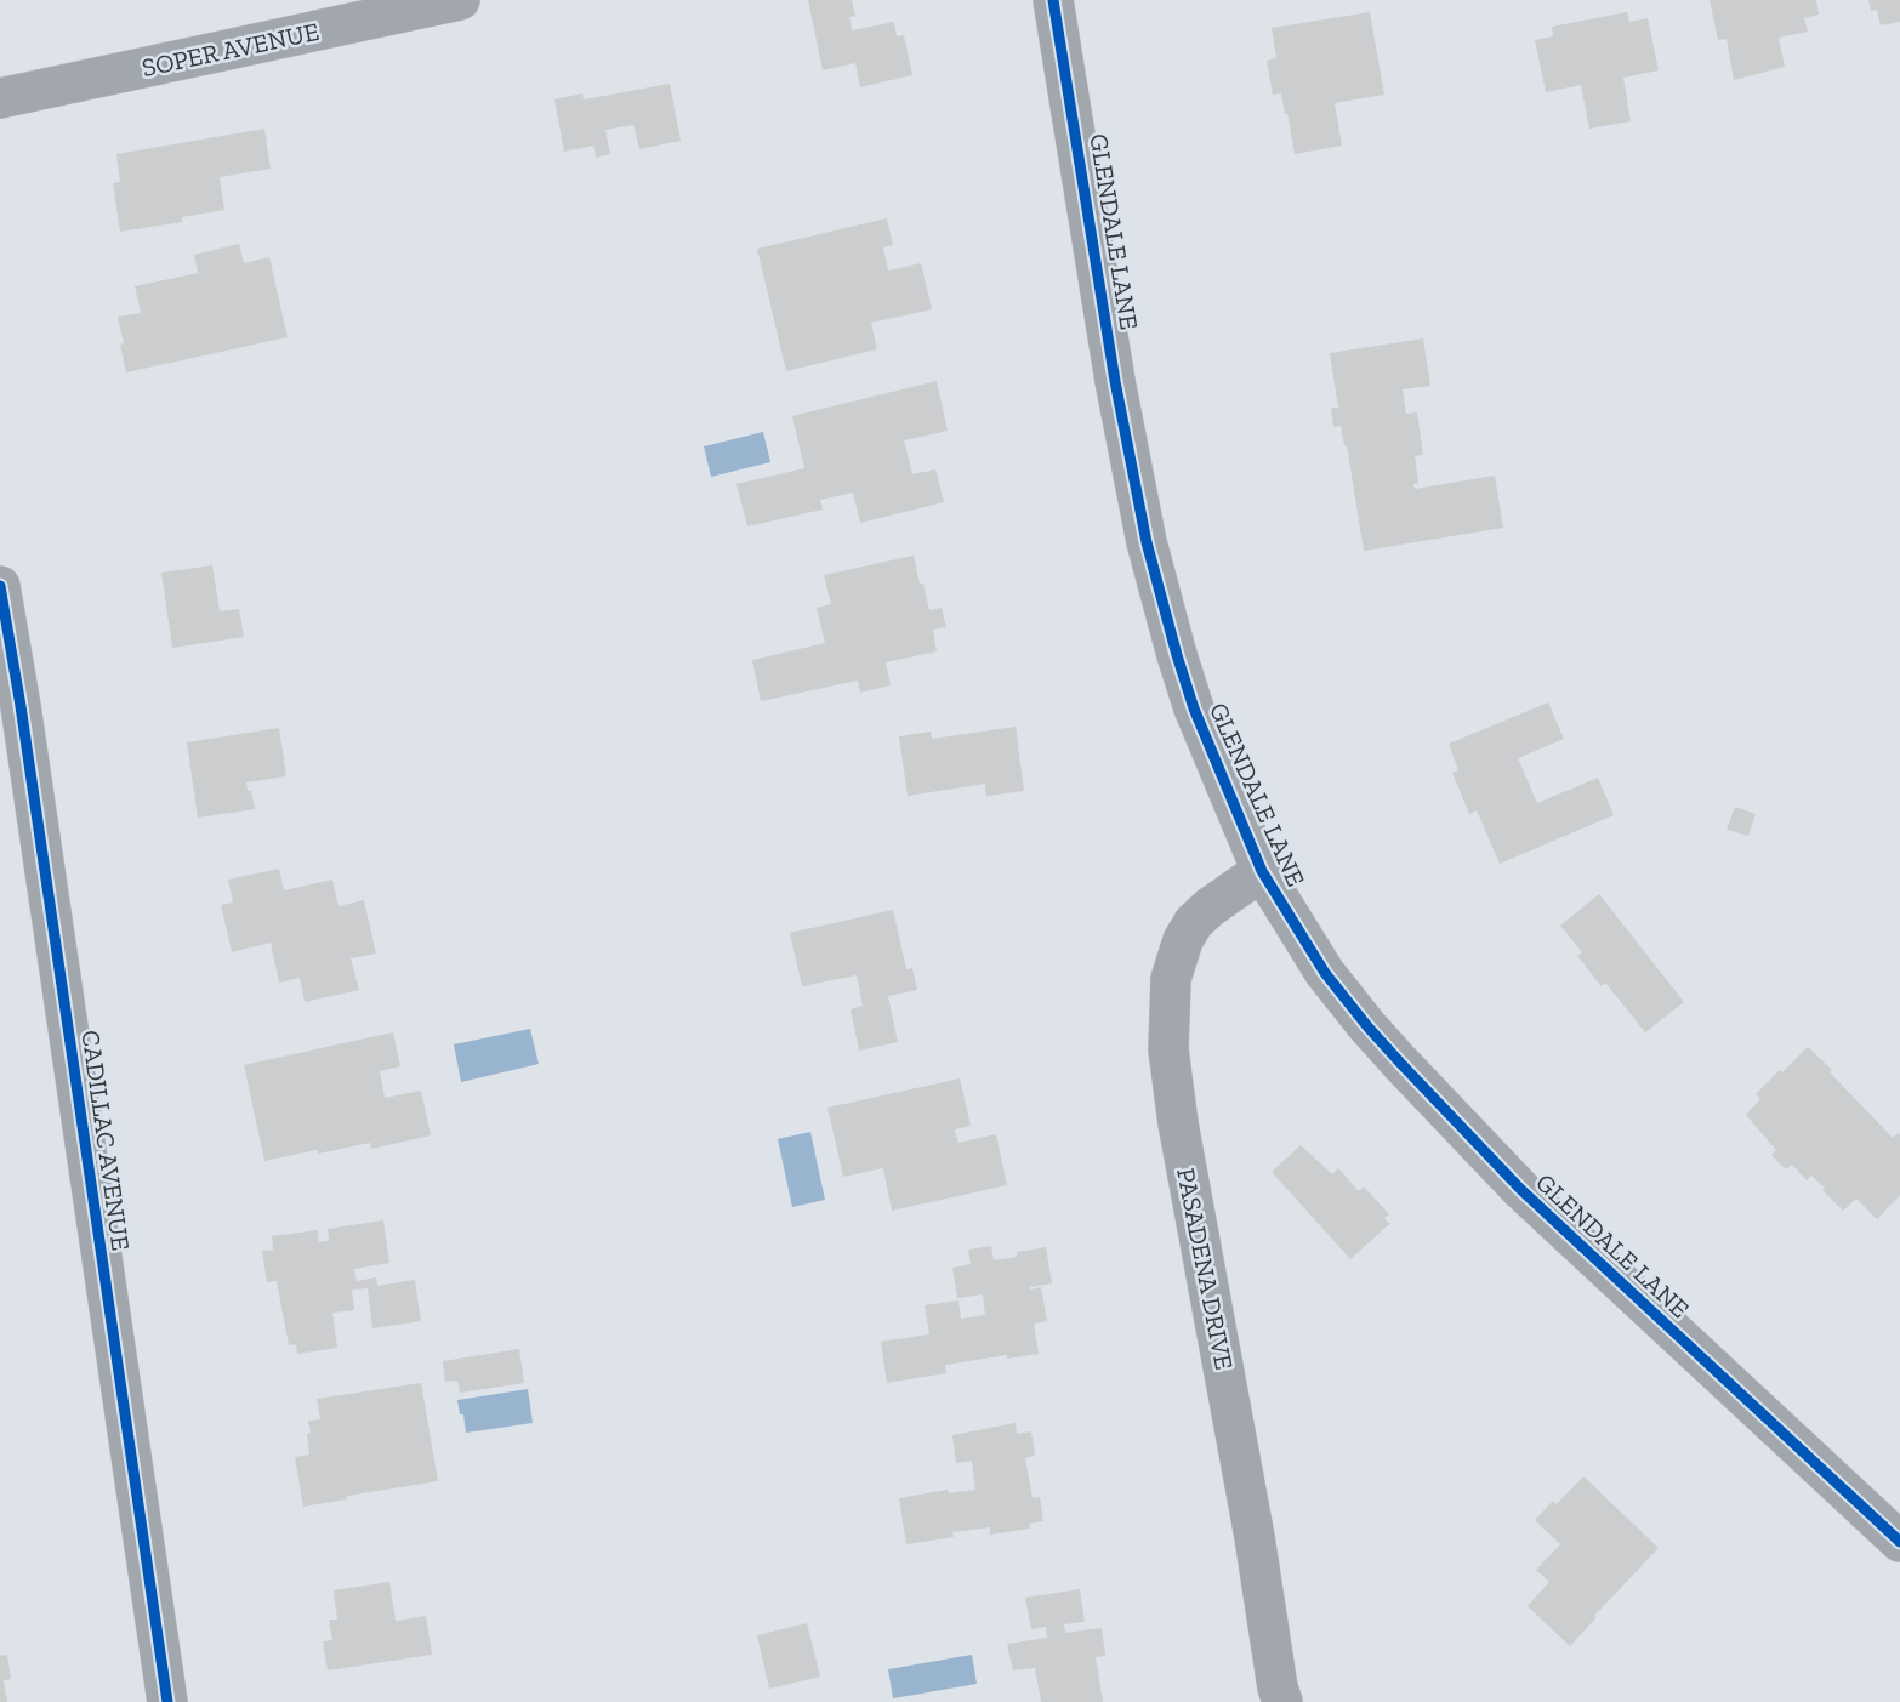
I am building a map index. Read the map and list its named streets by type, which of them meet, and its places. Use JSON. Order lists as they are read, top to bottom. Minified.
{"streets":{"street":["SOPER AVENUE","GLENDALE LANE","CADILLAC AVENUE","PASADENA DRIVE"]},"crossings":[["GLENDALE LANE","PASADENA DRIVE"]]}
